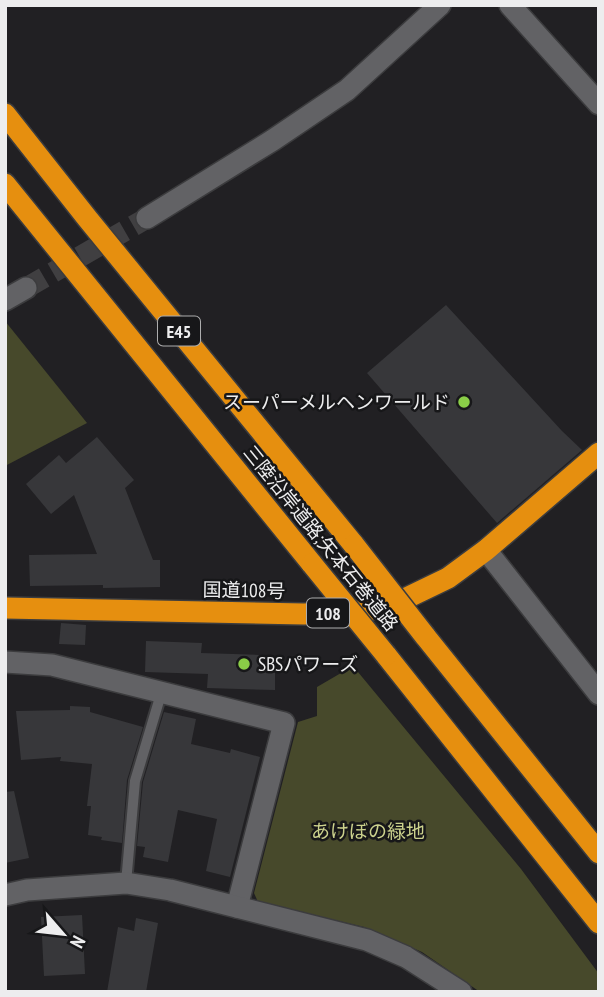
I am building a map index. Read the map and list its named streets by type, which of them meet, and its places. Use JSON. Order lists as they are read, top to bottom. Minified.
{"streets":{"highway":["E45","三陸沿岸道路;矢本石巻道路","国道108号","108"]},"parks":["あけぼの緑地"],"places":["スーパーメルヘンワールド","SBSパワーズ"],"north":"bottom right"}
